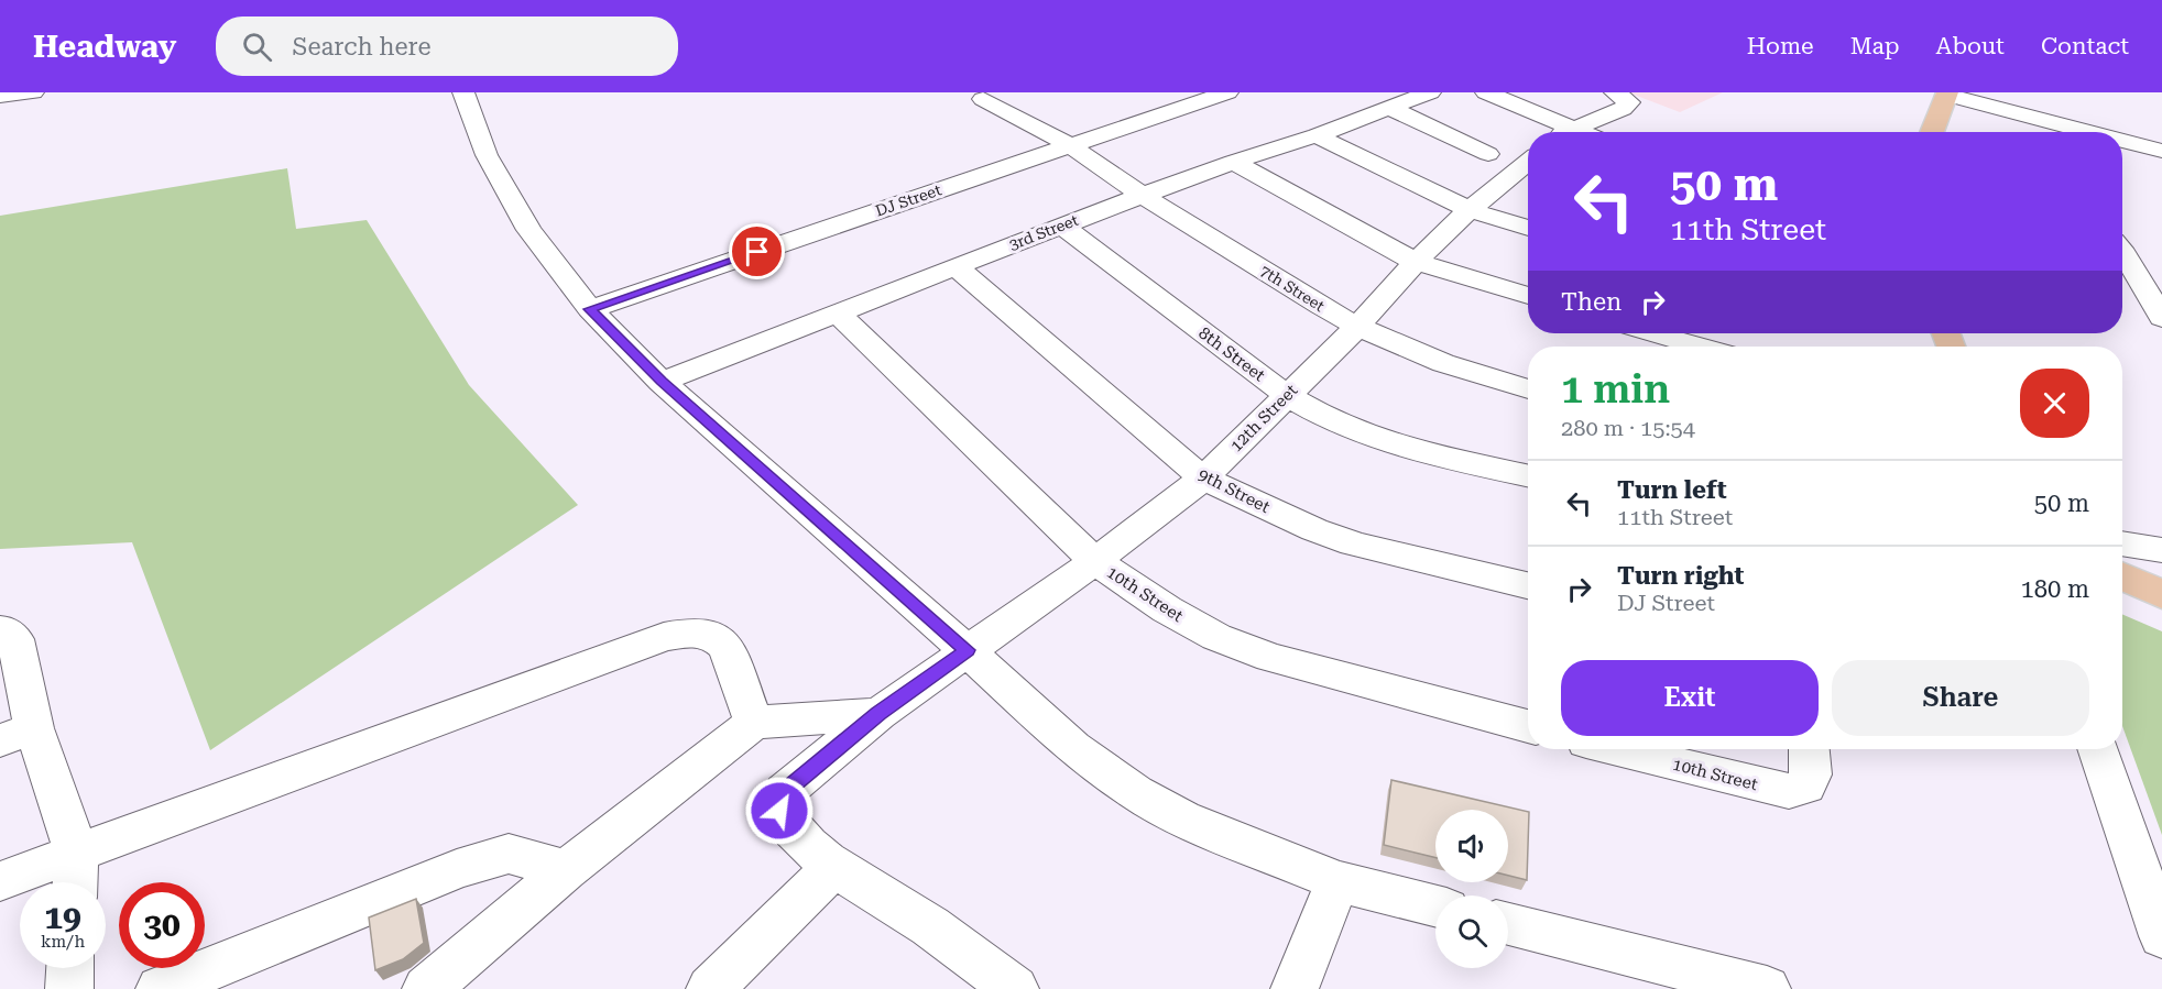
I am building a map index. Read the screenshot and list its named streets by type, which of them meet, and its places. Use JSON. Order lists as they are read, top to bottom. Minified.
{"streets":{"street":["DJ Street","3rd Street","7th Street","8th Street","12th Street","9th Street","10th Street"]},"crossings":[["DJ Street","7th Street"],["3rd Street","7th Street"],["3rd Street","8th Street"],["3rd Street","9th Street"],["3rd Street","10th Street"],["7th Street","12th Street"],["8th Street","12th Street"],["12th Street","9th Street"],["12th Street","10th Street"]],"page":{"header":"Headway","search":"Search here","nav":["Home","Map","About","Contact"],"turn":["50 m","11th Street"],"then":"Then","heading":["1 min","280 m · 15:54"],"list":[{"name":"Turn left","note":"11th Street","value":"50 m"},{"name":"Turn right","note":"DJ Street","value":"180 m"}],"buttons":["Exit","Share"],"speed":"19 km/h","limit":"30"}}
